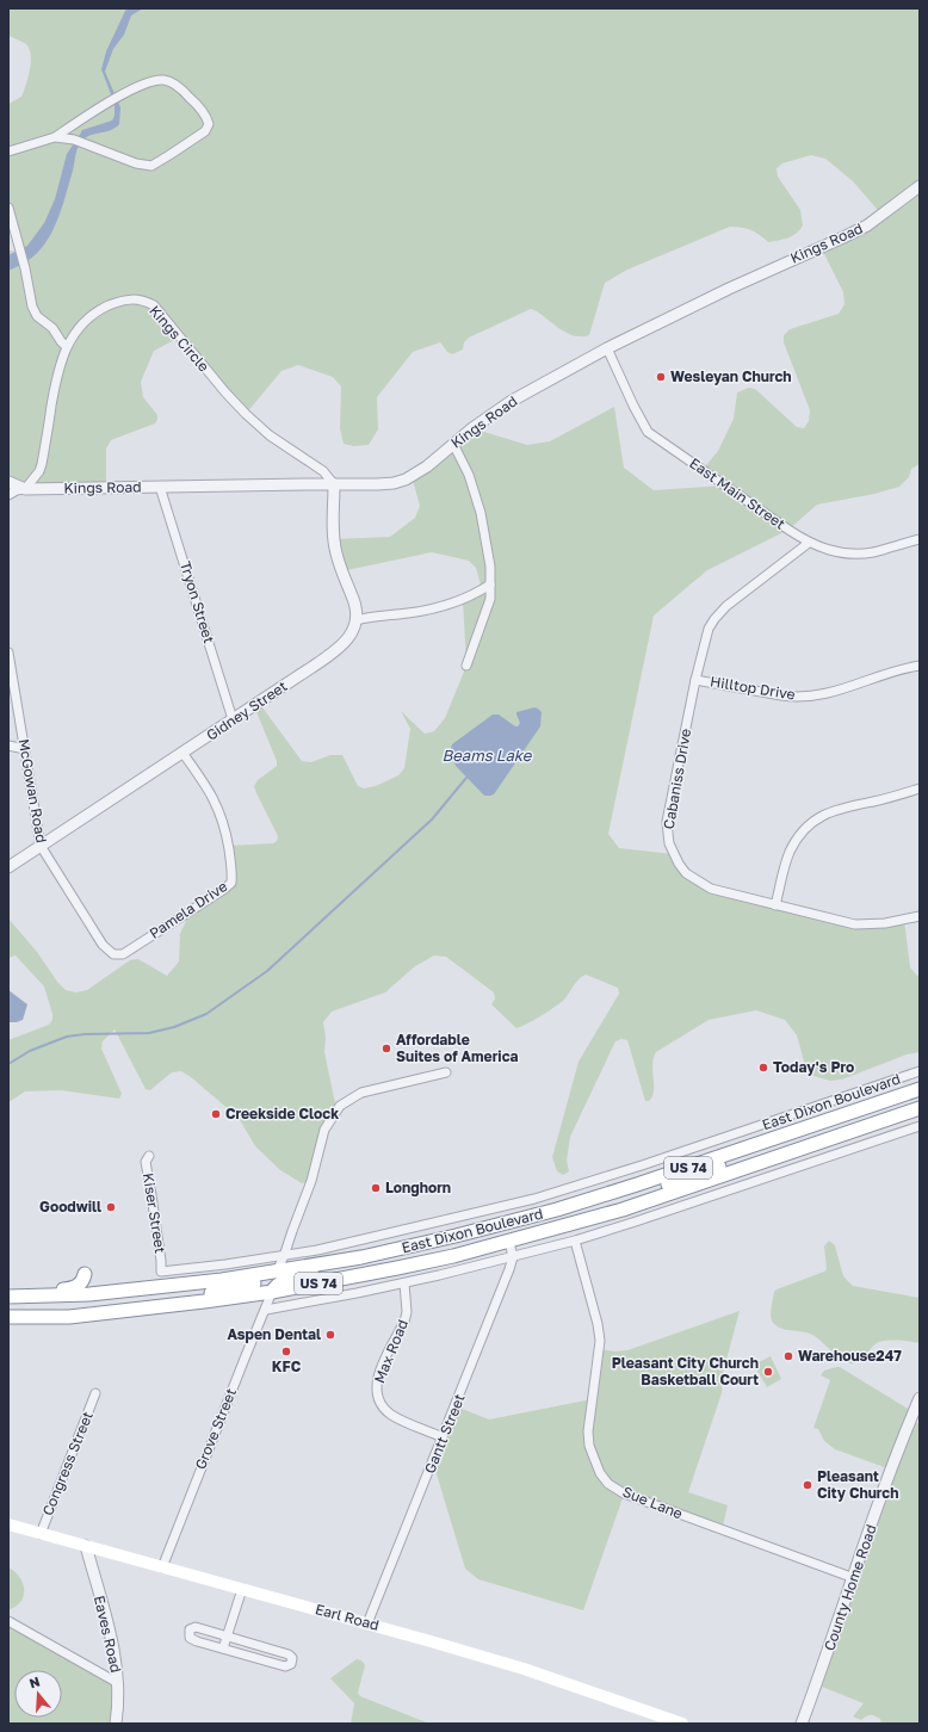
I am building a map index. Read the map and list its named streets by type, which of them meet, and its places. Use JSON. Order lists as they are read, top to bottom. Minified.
{"streets":{"highway":["East Dixon Boulevard","US 74"],"main road":["Earl Road"],"street":["Kings Road","Kings Circle","East Main Street","Tryon Street","Hilltop Drive","Gidney Street","Cabaniss Drive","McGowan Road","Pamela Drive","Kiser Street","Max Road","Grove Street","Gantt Street","Congress Street","Sue Lane","County Home Road","Eaves Road"]},"crossings":[["Kings Road","Kings Circle"],["Kings Road","East Main Street"],["Kings Road","Tryon Street"],["East Main Street","Cabaniss Drive"],["Tryon Street","Gidney Street"],["Hilltop Drive","Cabaniss Drive"],["Gidney Street","McGowan Road"],["Gidney Street","Pamela Drive"],["McGowan Road","Pamela Drive"],["East Dixon Boulevard","Kiser Street"],["East Dixon Boulevard","Grove Street"],["Max Road","Gantt Street"],["Grove Street","Earl Road"],["Gantt Street","Earl Road"],["Congress Street","Earl Road"],["Sue Lane","County Home Road"],["Earl Road","Eaves Road"]],"water":["Beams Lake"],"places":["Wesleyan Church","Affordable Suites of America","Today's Pro","Creekside Clock","Longhorn","Goodwill","Aspen Dental","KFC","Warehouse247","Pleasant City Church Basketball Court","Pleasant City Church"],"north":"top"}
